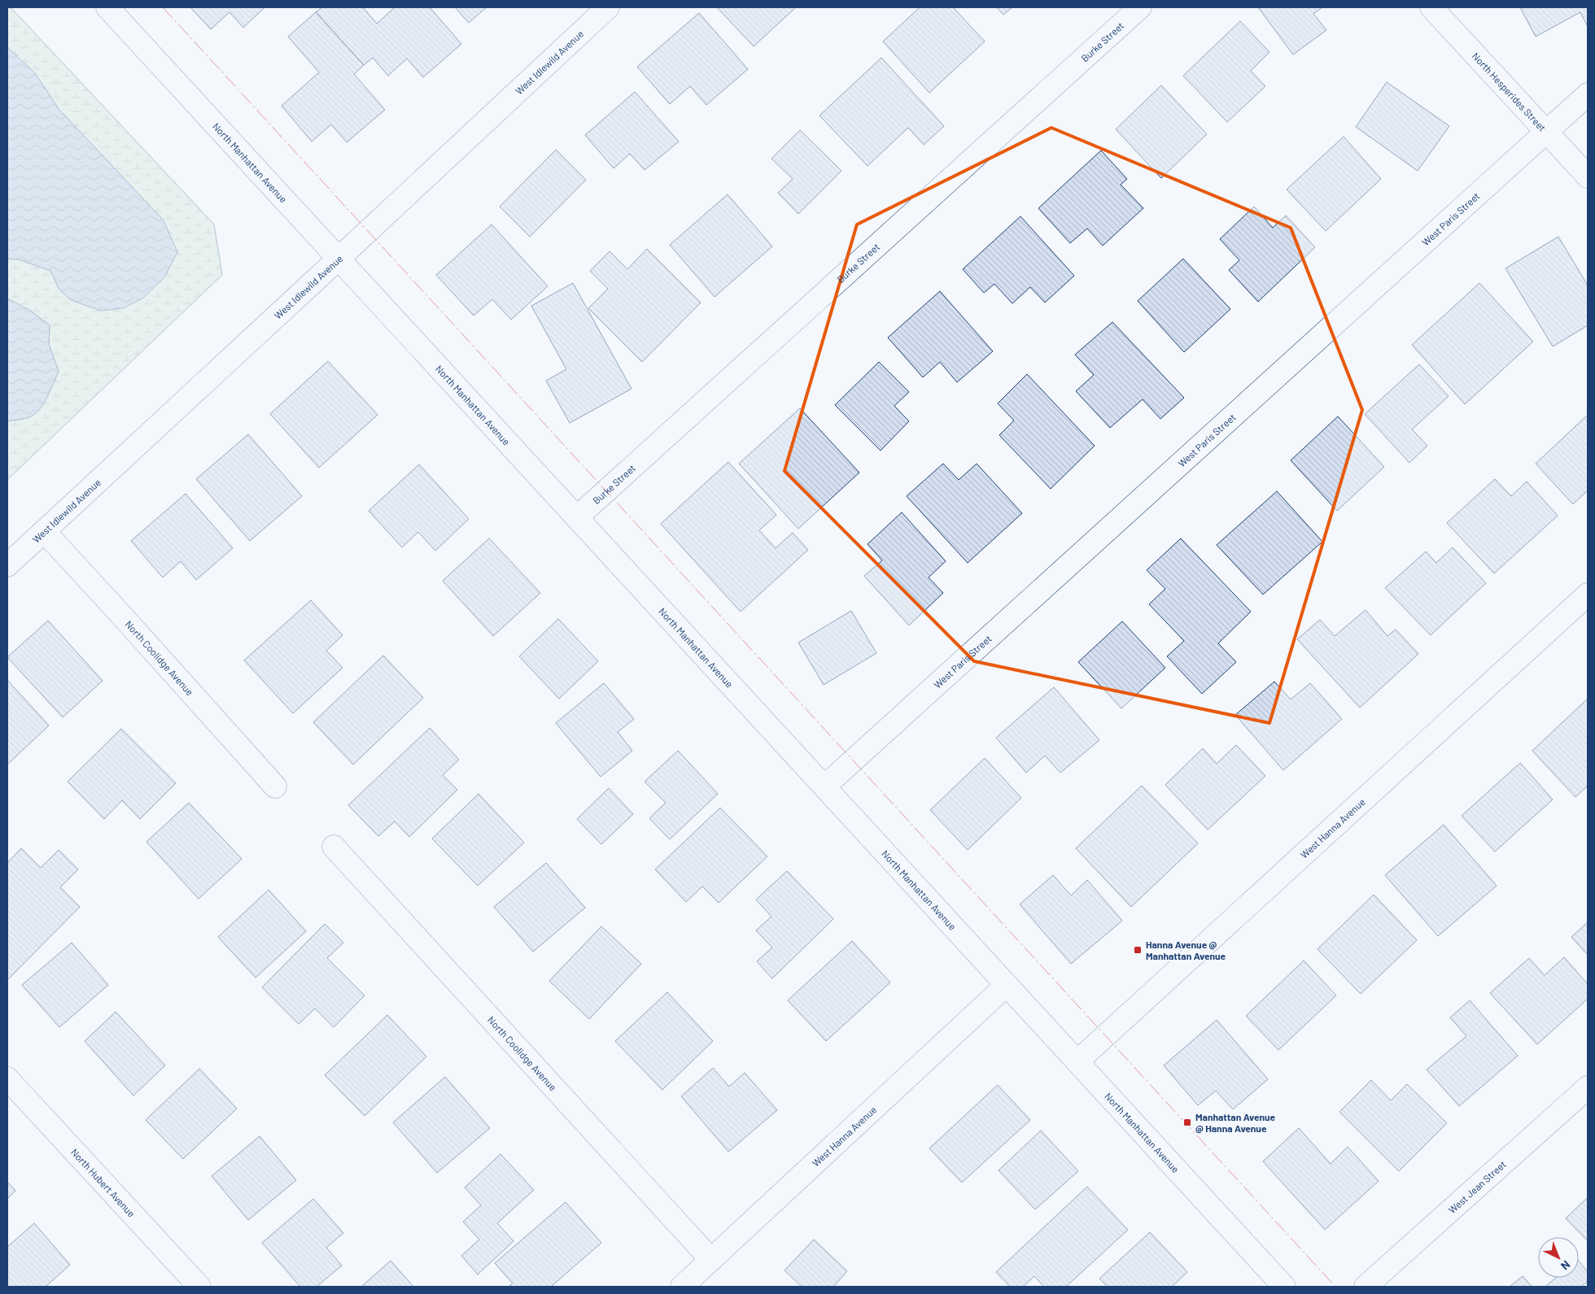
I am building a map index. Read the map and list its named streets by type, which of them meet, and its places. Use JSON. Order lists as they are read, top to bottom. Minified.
{"streets":{"street":["Burke Street","West Idlewild Avenue","North Hesperides Street","North Manhattan Avenue","West Paris Street","North Coolidge Avenue","West Hanna Avenue","North Hubert Avenue","West Jean Street"]},"crossings":[["Burke Street","North Manhattan Avenue"],["West Idlewild Avenue","North Manhattan Avenue"],["West Idlewild Avenue","North Coolidge Avenue"],["North Hesperides Street","West Paris Street"],["North Manhattan Avenue","West Paris Street"],["North Manhattan Avenue","West Hanna Avenue"],["North Coolidge Avenue","West Hanna Avenue"]],"places":{"transit":["Hanna Avenue @ Manhattan Avenue","Manhattan Avenue @ Hanna Avenue"]},"north":"bottom right"}
